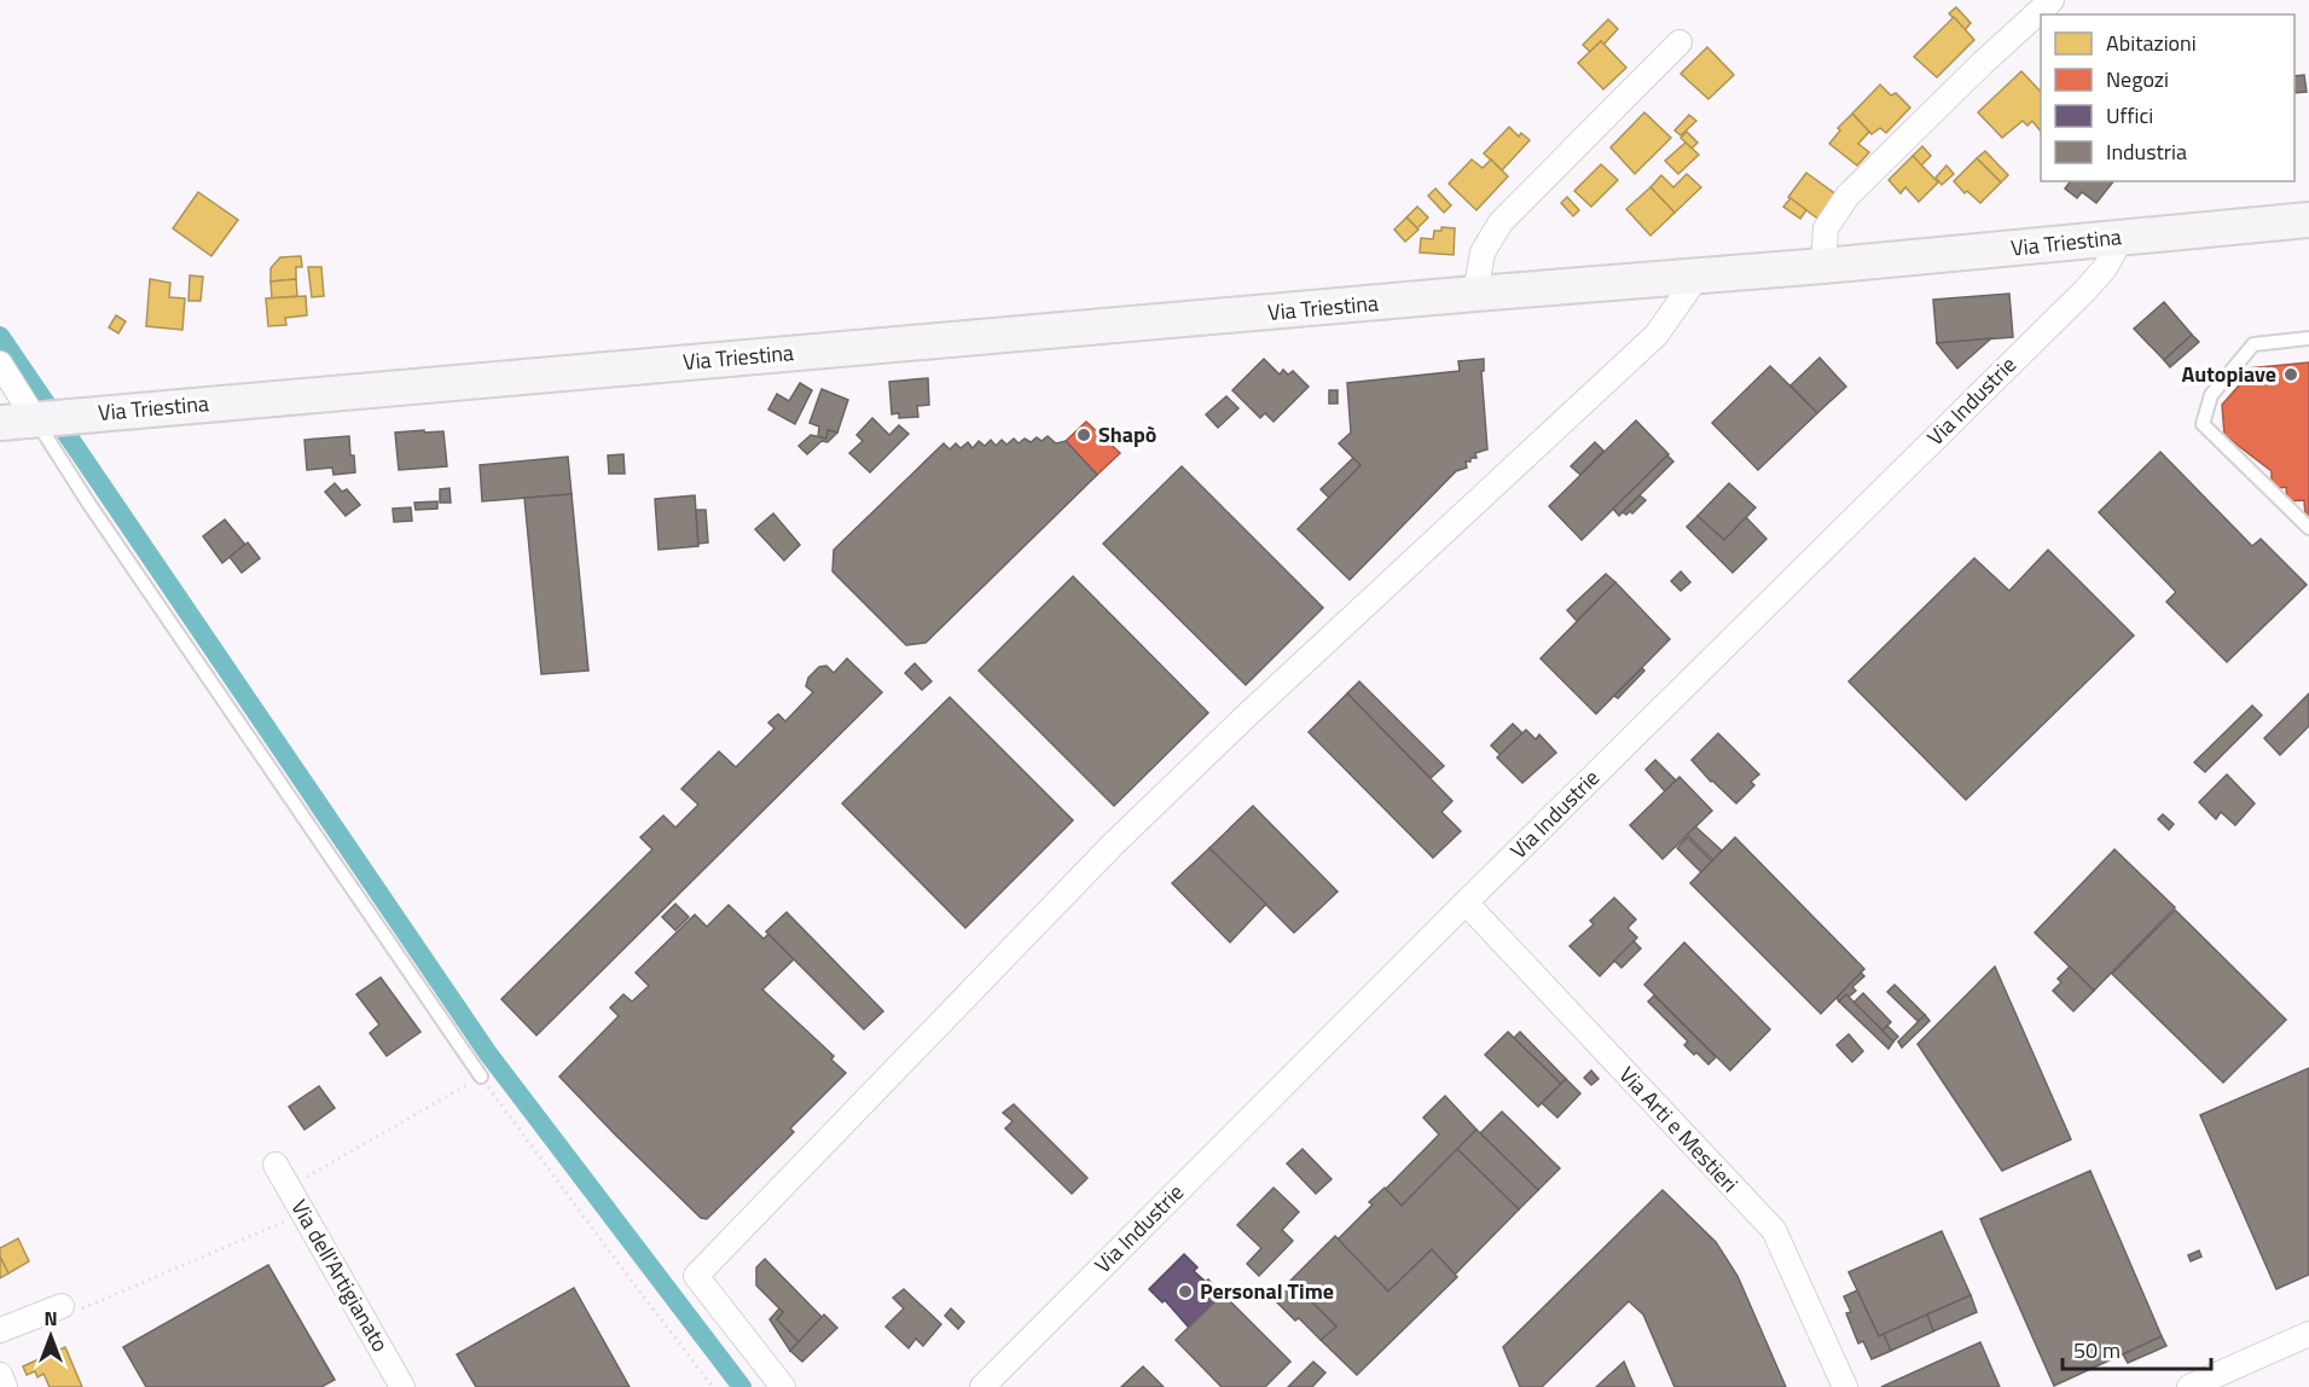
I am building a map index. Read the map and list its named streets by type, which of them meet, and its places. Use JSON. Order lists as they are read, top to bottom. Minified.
{"streets":{"main road":["Via Triestina"],"street":["Via Industrie","Via Arti e Mestieri","Via dell'Artigianato"]},"crossings":[["Via Triestina","Via Industrie"],["Via Industrie","Via Arti e Mestieri"]],"places":["Autopiave","Shapò","Personal Time"],"legend":["Abitazioni","Negozi","Uffici","Industria"],"scale_bar":"50 m","north":"top"}
